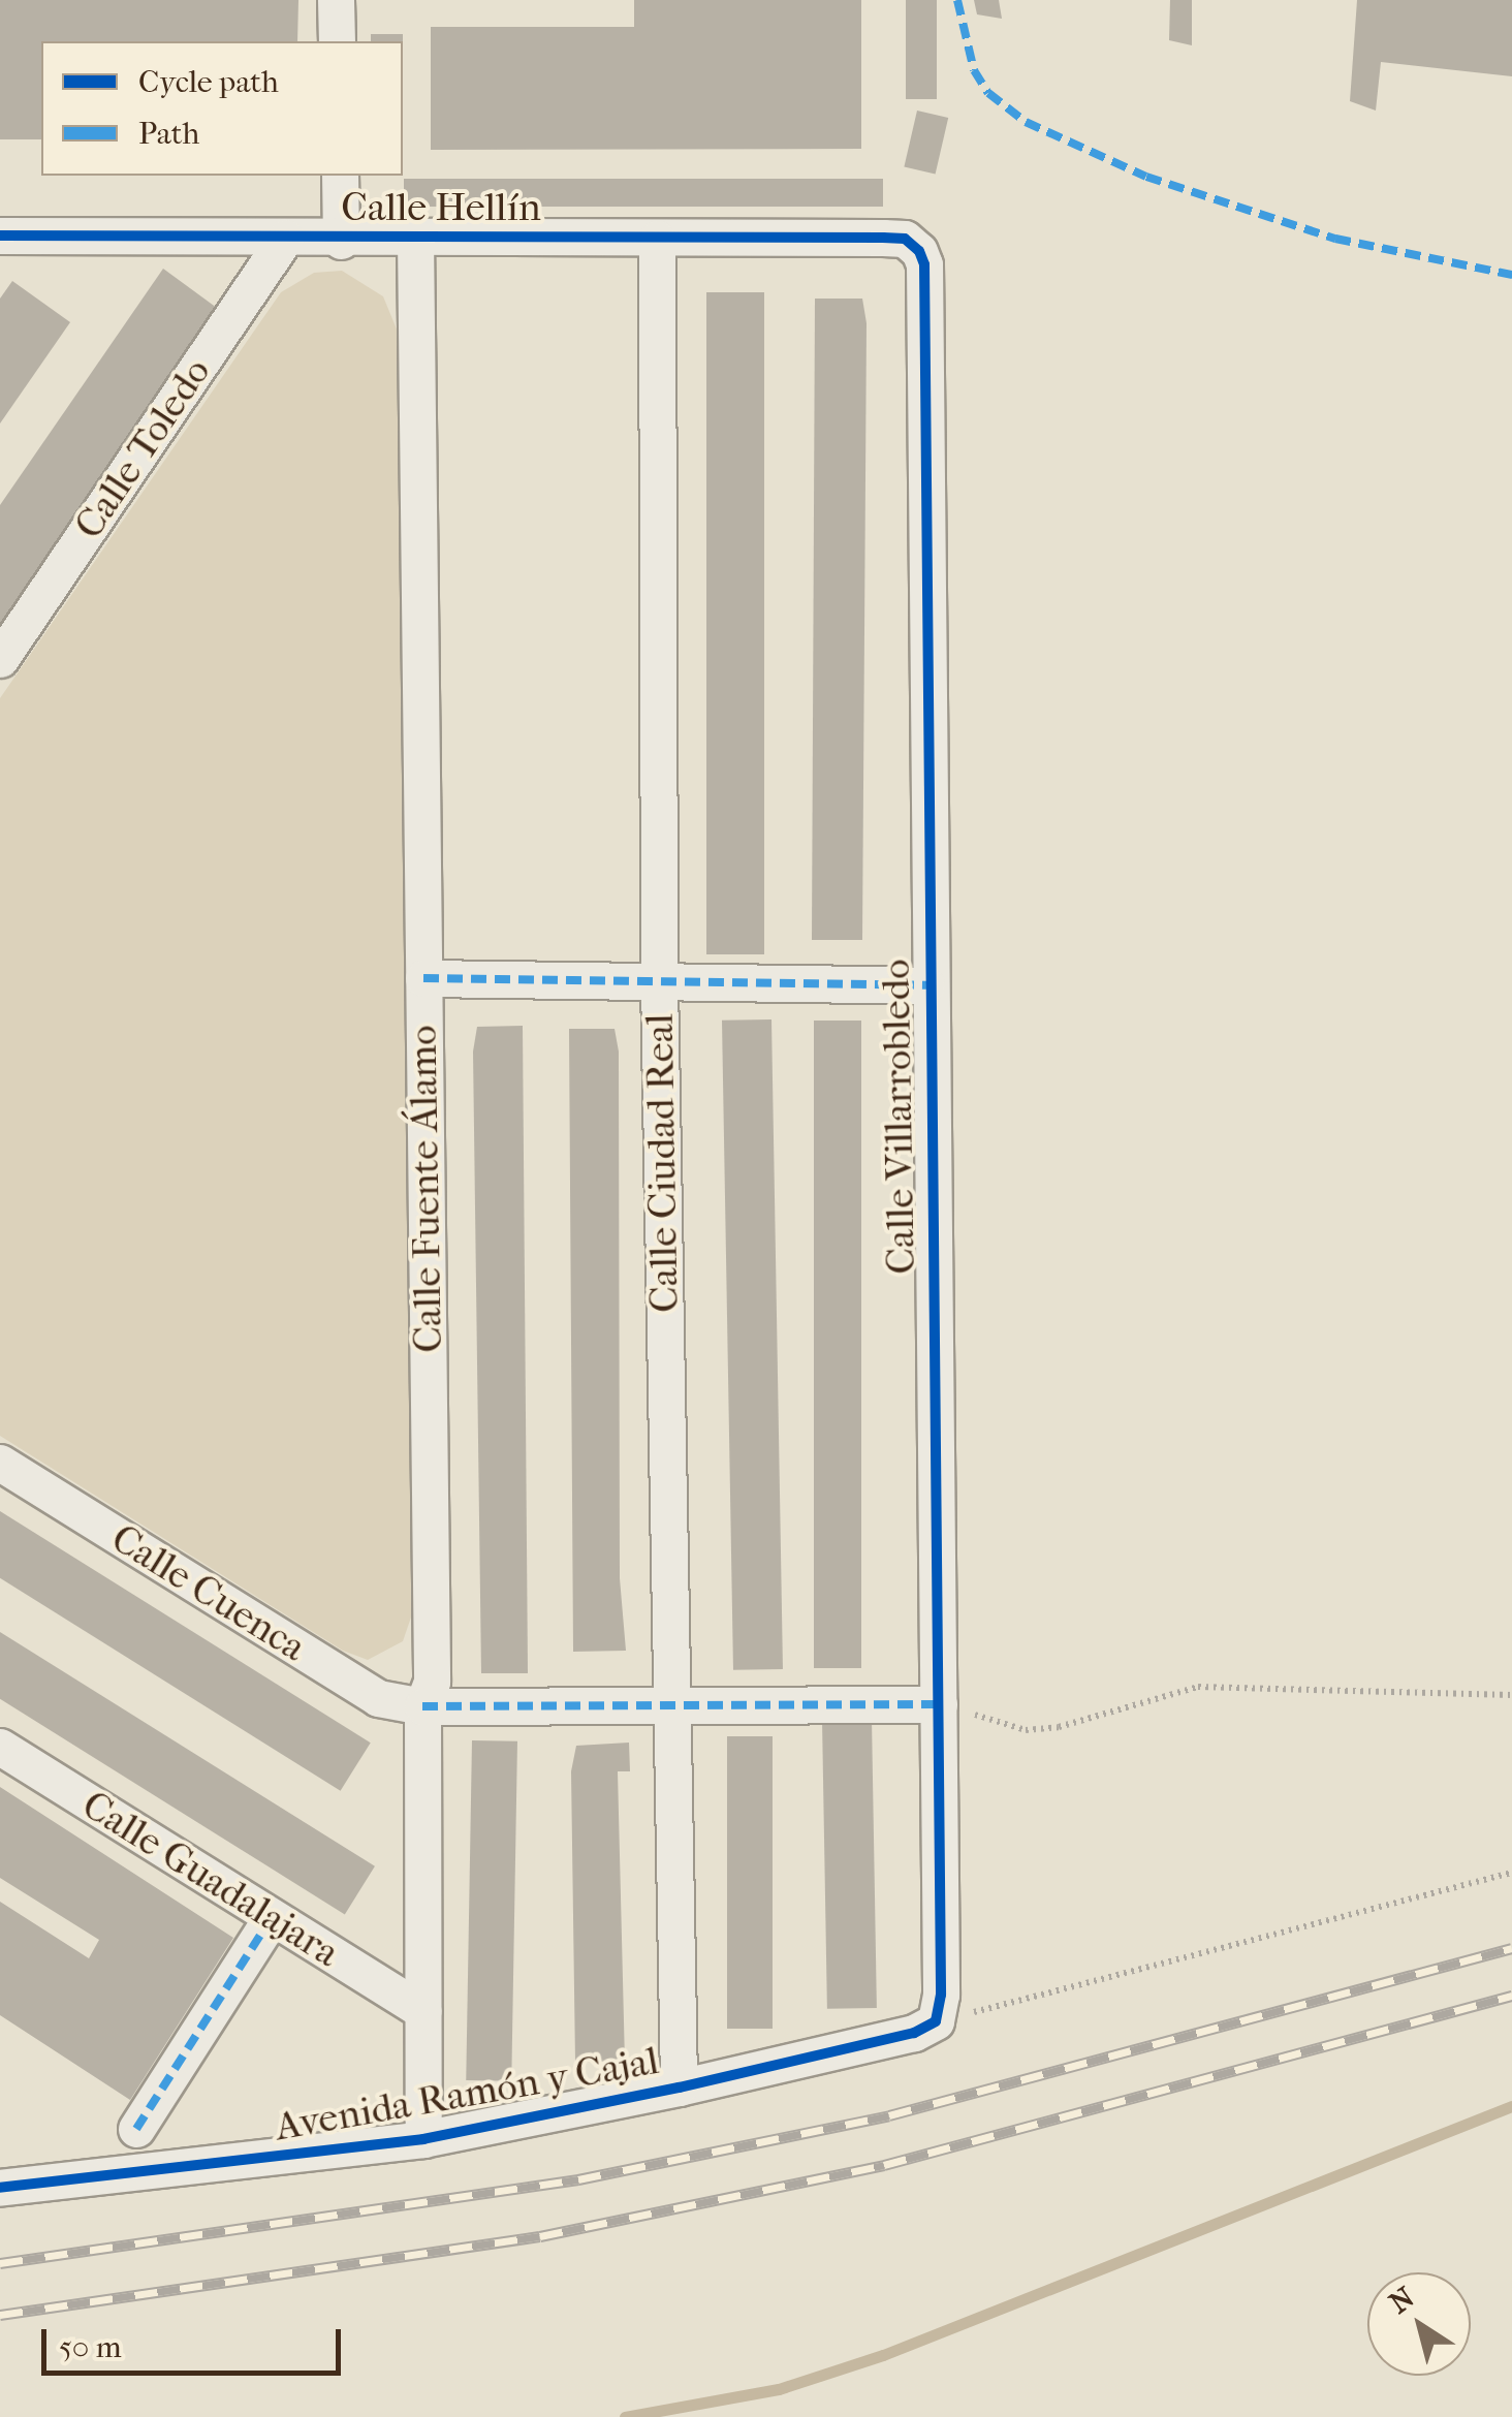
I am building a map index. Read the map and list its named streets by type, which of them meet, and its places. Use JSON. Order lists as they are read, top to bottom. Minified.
{"streets":{"street":["Calle Hellín","Calle Toledo","Calle Villarrobledo","Calle Ciudad Real","Calle Fuente Álamo","Calle Cuenca","Calle Guadalajara","Avenida Ramón y Cajal"]},"crossings":[["Calle Hellín","Calle Toledo"],["Calle Hellín","Calle Villarrobledo"],["Calle Hellín","Calle Ciudad Real"],["Calle Hellín","Calle Fuente Álamo"],["Calle Villarrobledo","Calle Cuenca"],["Calle Villarrobledo","Avenida Ramón y Cajal"],["Calle Ciudad Real","Calle Cuenca"],["Calle Ciudad Real","Avenida Ramón y Cajal"],["Calle Fuente Álamo","Calle Cuenca"],["Calle Fuente Álamo","Calle Guadalajara"],["Calle Fuente Álamo","Avenida Ramón y Cajal"]],"legend":["Cycle path","Path"],"scale_bar":"50 m","north":"top left"}
